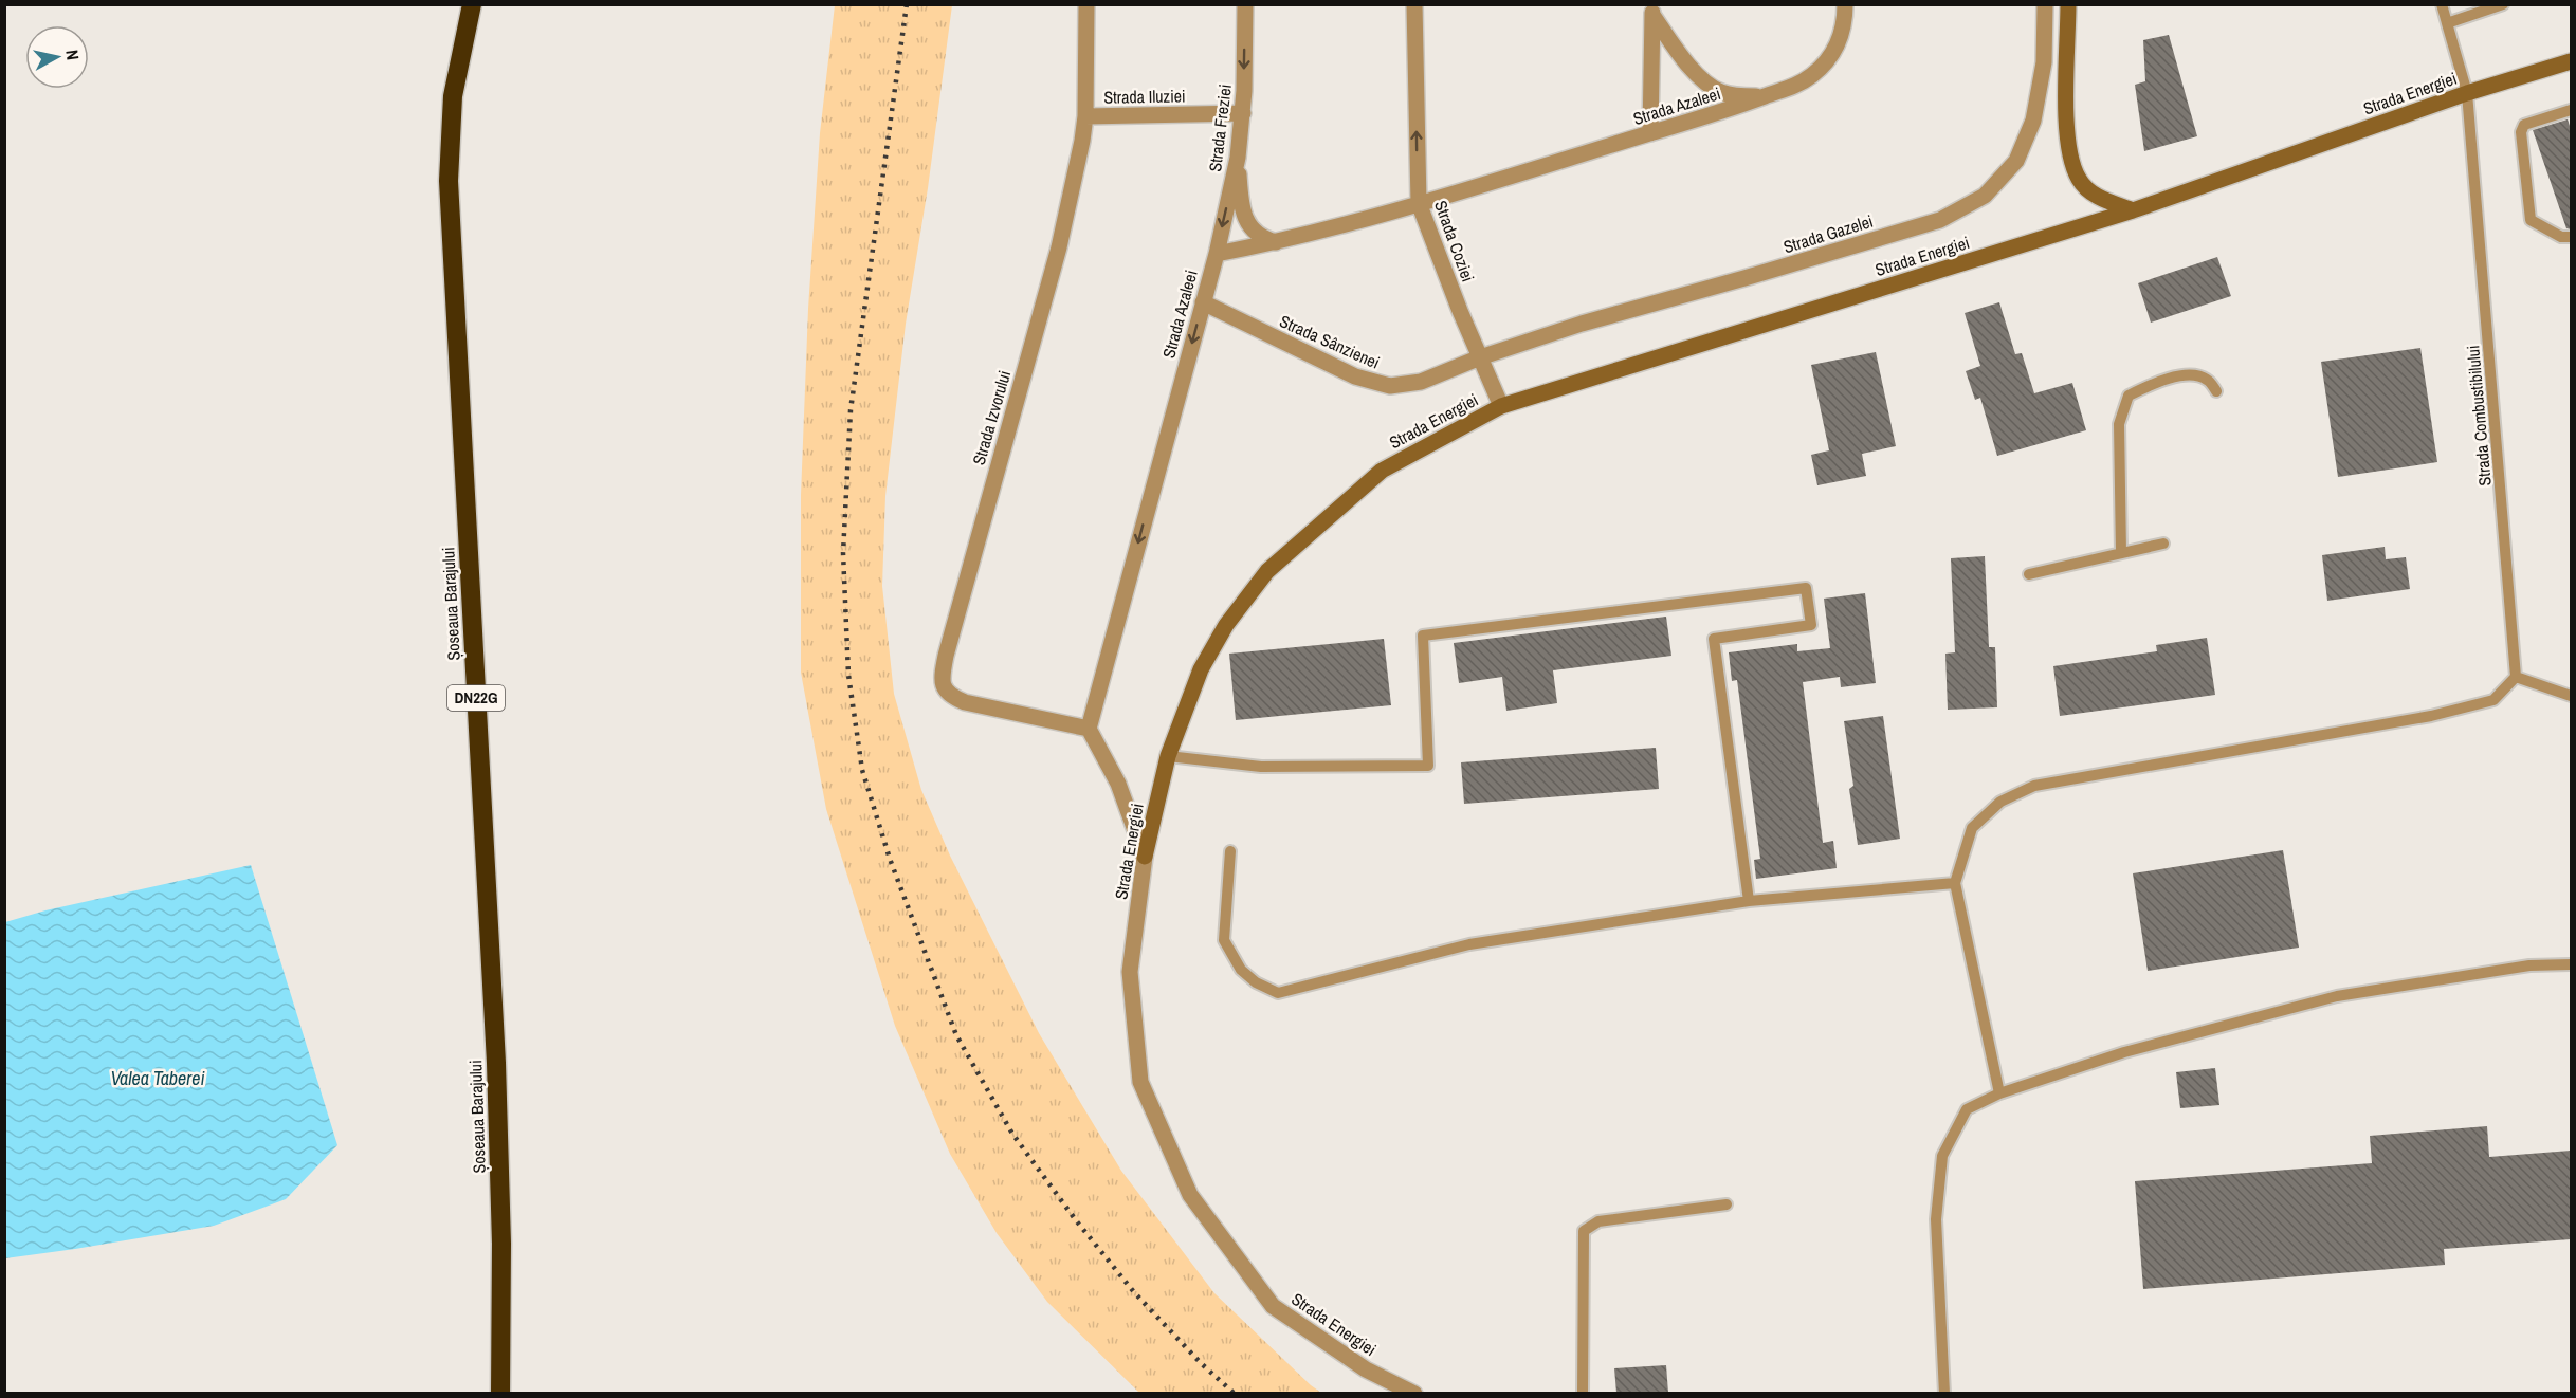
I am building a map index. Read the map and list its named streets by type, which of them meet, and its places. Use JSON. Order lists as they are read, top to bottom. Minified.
{"streets":{"highway":["Șoseaua Barajului","DN22G"],"street":["Strada Energiei","Strada Iluziei","Strada Azaleei","Strada Freziei","Strada Gazelei","Strada Coziei","Strada Sânzienei","Strada Izvorului"],"lane":["Strada Combustibilului"]},"crossings":[["Strada Energiei","Strada Coziei"],["Strada Energiei","Strada Combustibilului"],["Strada Iluziei","Strada Freziei"],["Strada Iluziei","Strada Izvorului"],["Strada Azaleei","Strada Freziei"],["Strada Azaleei","Strada Coziei"],["Strada Azaleei","Strada Sânzienei"],["Strada Azaleei","Strada Izvorului"],["Strada Gazelei","Strada Coziei"],["Strada Gazelei","Strada Sânzienei"],["Strada Coziei","Strada Sânzienei"]],"one_way":["Strada Freziei","Strada Coziei"],"water":["Valea Taberei"],"north":"right"}
